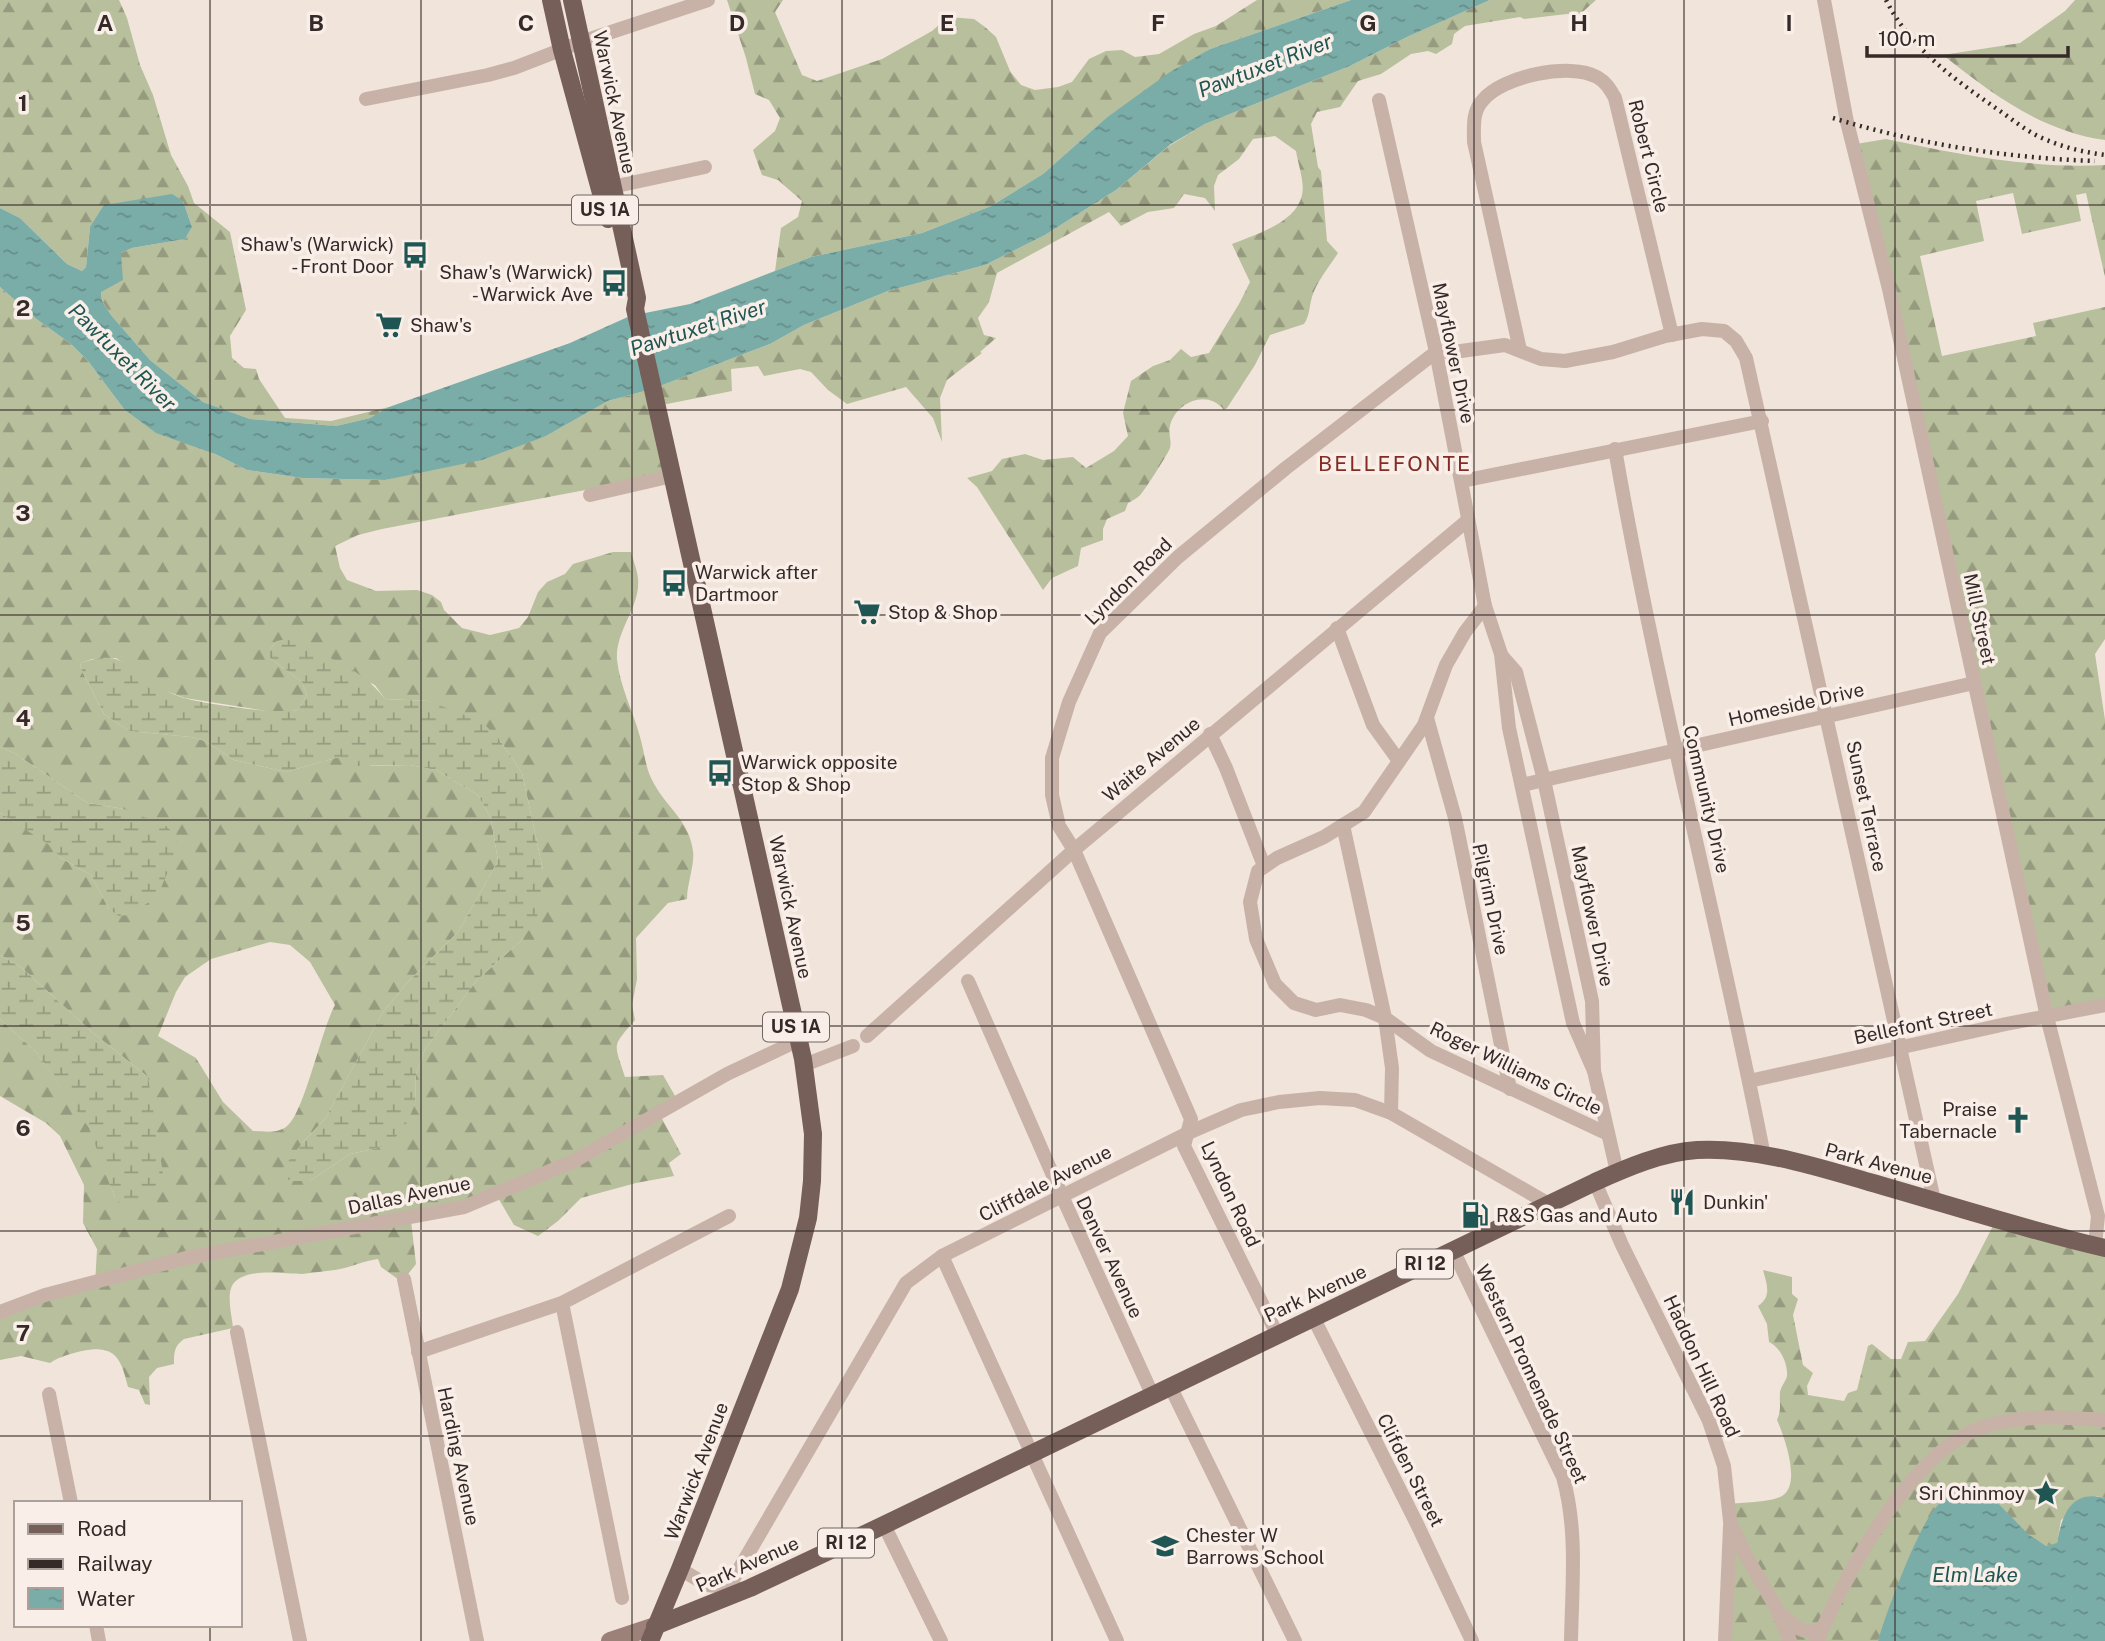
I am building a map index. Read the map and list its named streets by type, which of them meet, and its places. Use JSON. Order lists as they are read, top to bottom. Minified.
{"streets":{"main road":["Warwick Avenue","US 1A","Park Avenue","RI 12"],"street":["Robert Circle","Mayflower Drive","Lyndon Road","Mill Street","Homeside Drive","Waite Avenue","Community Drive","Sunset Terrace","Pilgrim Drive","Bellefont Street","Roger Williams Circle","Cliffdale Avenue","Dallas Avenue","Denver Avenue","Haddon Hill Road","Western Promenade Street","Harding Avenue","Clifden Street"]},"crossings":[["Warwick Avenue","Park Avenue"],["Warwick Avenue","Dallas Avenue"],["Mayflower Drive","Lyndon Road"],["Mayflower Drive","Homeside Drive"],["Mayflower Drive","Waite Avenue"],["Mayflower Drive","Roger Williams Circle"],["Mayflower Drive","Park Avenue"],["Lyndon Road","Waite Avenue"],["Lyndon Road","Park Avenue"],["Lyndon Road","Cliffdale Avenue"],["Mill Street","Homeside Drive"],["Mill Street","Bellefont Street"],["Mill Street","Park Avenue"],["Homeside Drive","Community Drive"],["Homeside Drive","Sunset Terrace"],["Community Drive","Bellefont Street"],["Community Drive","Park Avenue"],["Sunset Terrace","Bellefont Street"],["Sunset Terrace","Park Avenue"],["Pilgrim Drive","Roger Williams Circle"],["Park Avenue","Cliffdale Avenue"],["Park Avenue","Denver Avenue"],["Park Avenue","Haddon Hill Road"],["Park Avenue","Western Promenade Street"],["Park Avenue","Clifden Street"],["Cliffdale Avenue","Denver Avenue"]],"districts":["BELLEFONTE"],"water":["Pawtuxet River","Elm Lake"],"places":{"bus stop":["Shaw's (Warwick) - Front Door","Shaw's (Warwick) - Warwick Ave","Warwick after Dartmoor","Warwick opposite Stop & Shop"],"supermarket":["Shaw's","Stop & Shop"],"church":["Praise Tabernacle"],"restaurant":["Dunkin'"],"fuel station":["R&S Gas and Auto"],"place":["Sri Chinmoy"],"school or university":["Chester W Barrows School"]},"legend":["Road","Railway","Water"],"scale_bar":"100 m","grid":{"columns":["A","B","C","D","E","F","G","H","I"],"rows":["1","2","3","4","5","6","7"]}}
